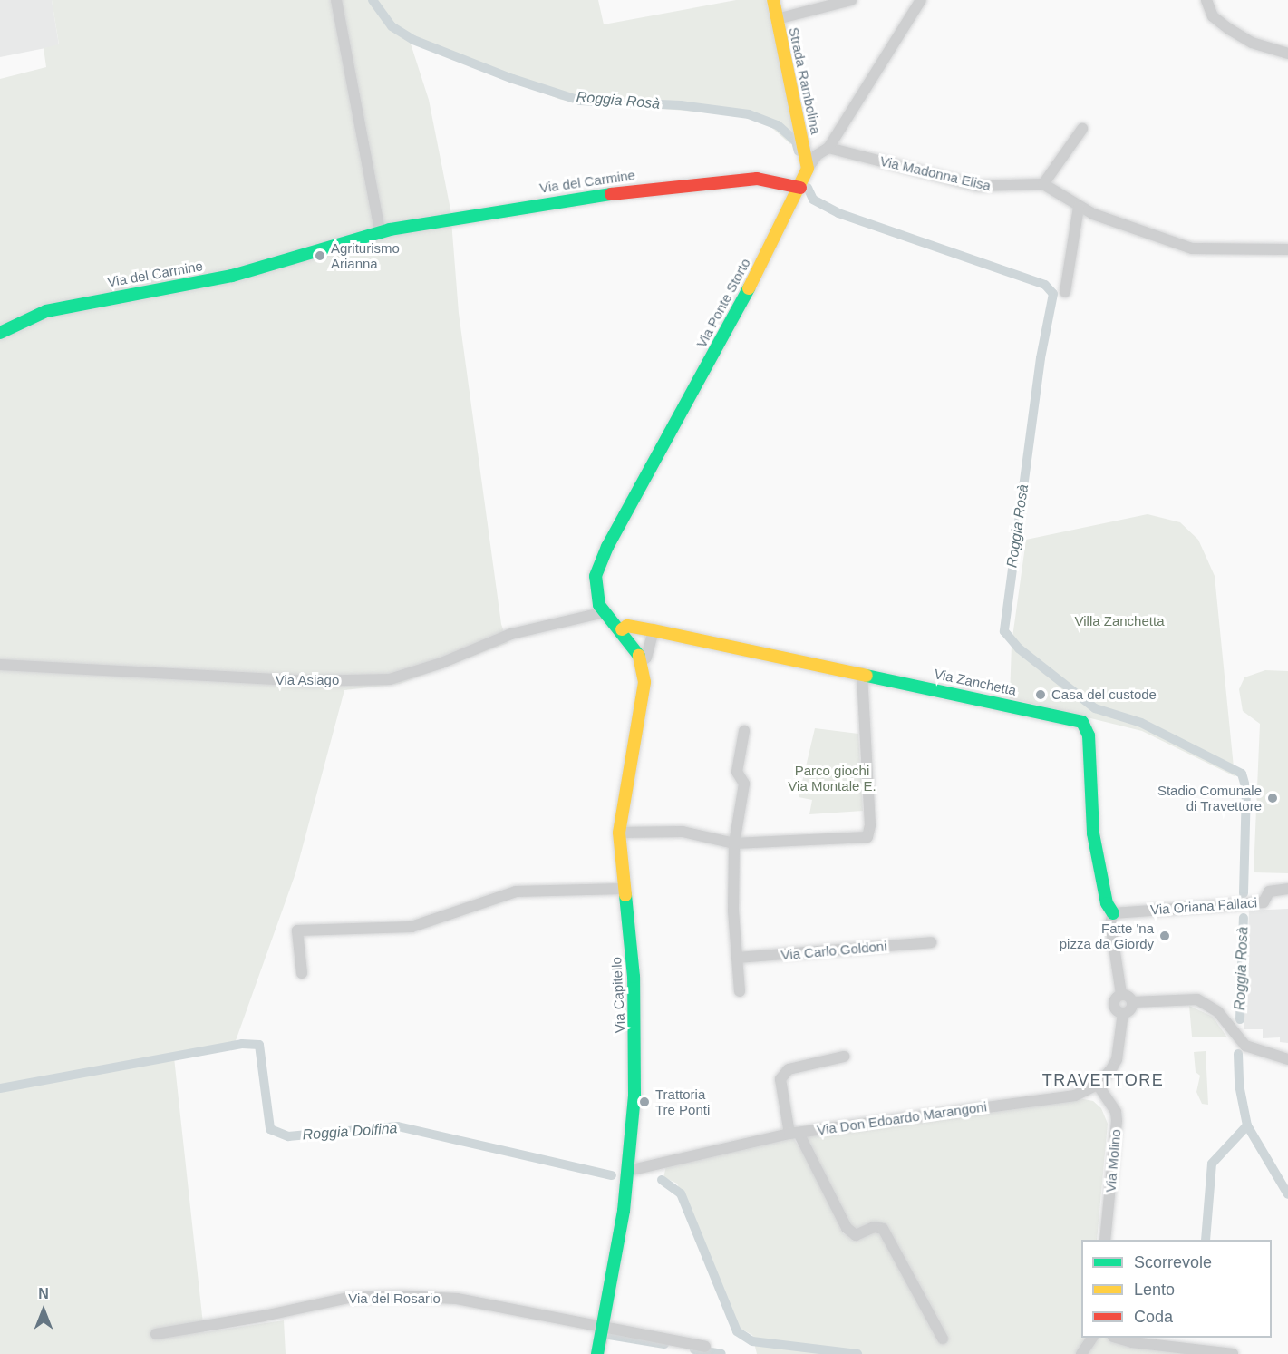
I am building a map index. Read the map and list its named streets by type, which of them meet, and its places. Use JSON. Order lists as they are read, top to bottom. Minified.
{"streets":{"street":["Strada Rambolina","Via Madonna Elisa","Via del Carmine","Via Ponte Storto","Via Asiago","Via Zanchetta","Via Oriana Fallaci","Via Carlo Goldoni","Via Capitello","Via Don Edoardo Marangoni","Via Molino","Via del Rosario"]},"crossings":[["Strada Rambolina","Via Ponte Storto"],["Via Madonna Elisa","Via Ponte Storto"],["Via del Carmine","Via Ponte Storto"],["Via Ponte Storto","Via Asiago"],["Via Ponte Storto","Via Zanchetta"],["Via Ponte Storto","Via Capitello"],["Via Zanchetta","Via Oriana Fallaci"],["Via Zanchetta","Via Capitello"],["Via Zanchetta","Via Don Edoardo Marangoni"],["Via Capitello","Via Don Edoardo Marangoni"],["Via Capitello","Via del Rosario"],["Via Don Edoardo Marangoni","Via Molino"]],"districts":["TRAVETTORE"],"water":["Roggia Rosà","Roggia Dolfina"],"parks":["Villa Zanchetta","Parco giochi Via Montale E."],"places":["Agriturismo Arianna","Casa del custode","Stadio Comunale di Travettore","Fatte 'na pizza da Giordy","Trattoria Tre Ponti"],"legend":["Scorrevole","Lento","Coda"],"north":"top"}
